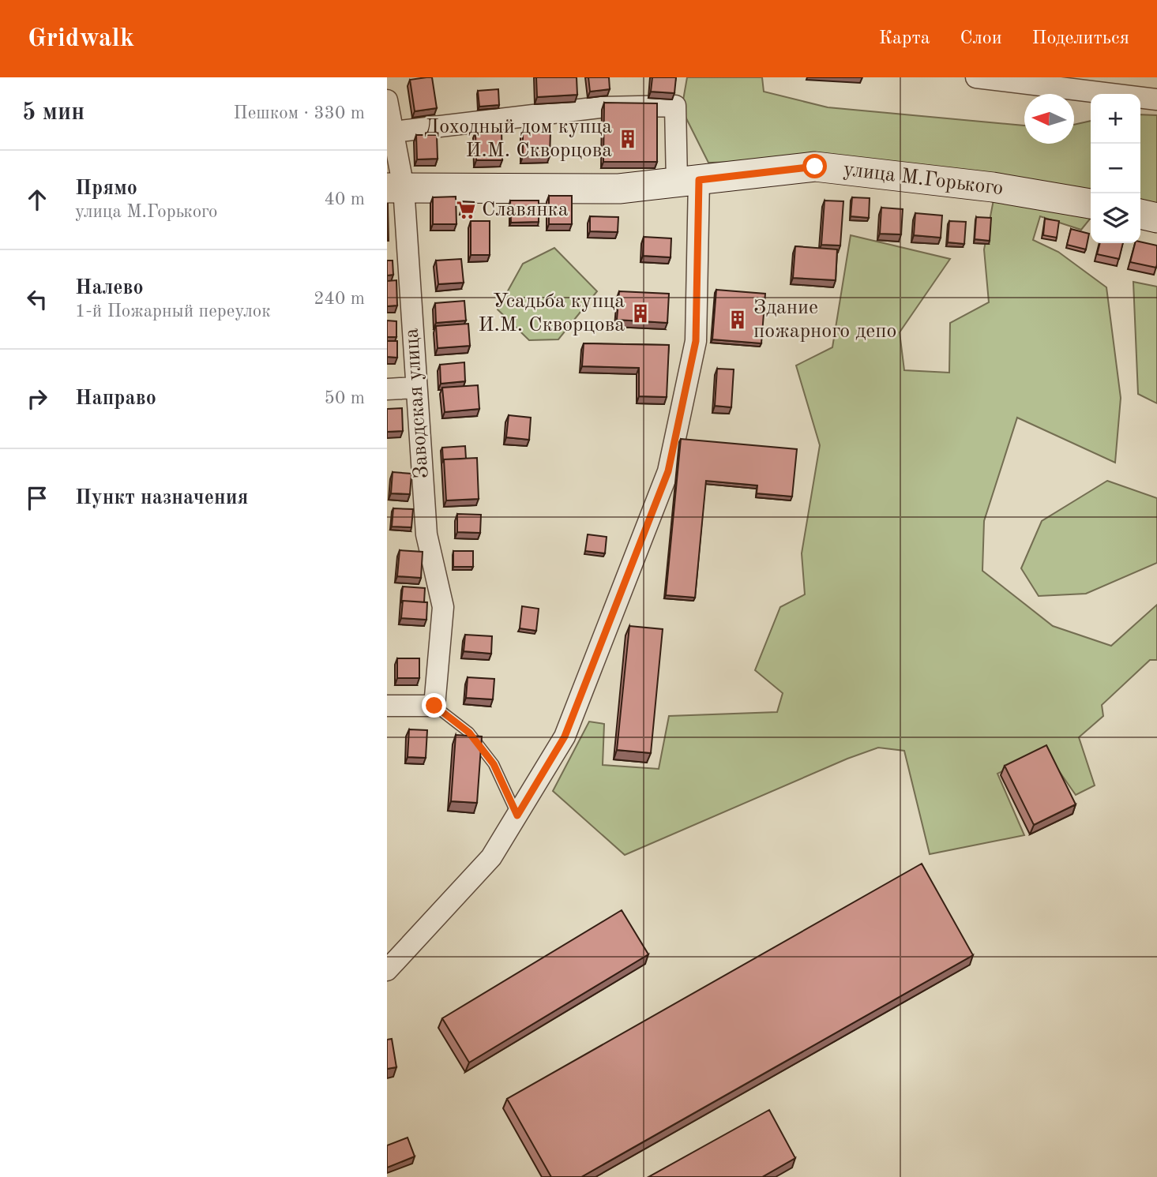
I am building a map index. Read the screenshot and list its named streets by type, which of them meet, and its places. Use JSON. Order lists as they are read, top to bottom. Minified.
{"streets":{"street":["улица М.Горького","Заводская улица"]},"crossings":[["улица М.Горького","Заводская улица"]],"places":{"building":["Доходный дом купца И.М. Скворцова","Усадьба купца И.М. Скворцова","Здание пожарного депо"],"supermarket":["Славянка"]},"north":"left","page":{"header":"Gridwalk","nav":["Карта","Слои","Поделиться"],"heading":["5 мин","Пешком · 330 m"],"map_buttons":["+","−"],"list":[["Прямо","улица М.Горького","40 m"],["Налево","1-й Пожарный переулок","240 m"],["Направо","50 m"],"Пункт назначения"]}}
